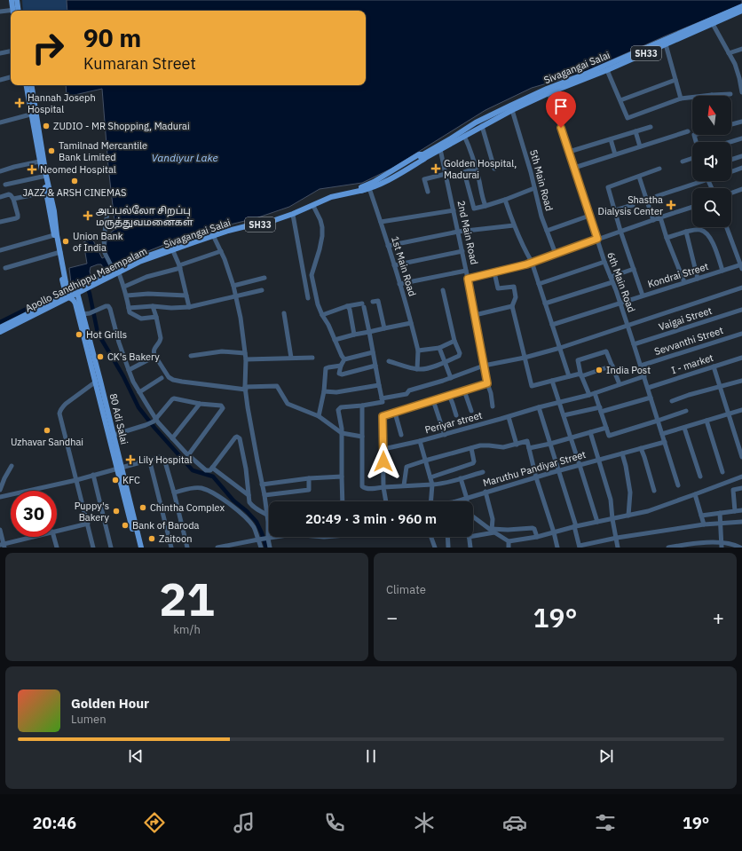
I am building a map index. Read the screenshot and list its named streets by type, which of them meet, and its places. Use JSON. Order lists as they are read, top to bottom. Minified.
{"streets":{"main road":["SH33","Sivagangai Salai","Apollo Sandhippu Maempalam","80 Adi Salai"],"street":["5th Main Road","2nd Main Road","1st Main Road","Kondrai Street","6th Main Road","Vaigai Street","Sevvanthi Street","I - market","Periyar street","Maruthu Pandiyar Street"]},"crossings":[["Sivagangai Salai","5th Main Road"],["Sivagangai Salai","2nd Main Road"],["Sivagangai Salai","1st Main Road"],["Sivagangai Salai","Apollo Sandhippu Maempalam"],["Sivagangai Salai","6th Main Road"],["Sivagangai Salai","80 Adi Salai"],["1st Main Road","Apollo Sandhippu Maempalam"],["Kondrai Street","6th Main Road"],["6th Main Road","Vaigai Street"],["6th Main Road","Sevvanthi Street"],["6th Main Road","I - market"],["6th Main Road","Periyar street"],["6th Main Road","Maruthu Pandiyar Street"]],"water":["Vandiyur Lake"],"places":{"health":["Hannah Joseph Hospital","Golden Hospital, Madurai","Neomed Hospital","Shastha Dialysis Center","அப்பல்லோ சிறப்பு மருத்துவமனைகள்","Lily Hospital"],"other":["ZUDIO - MR Shopping, Madurai","Tamilnad Mercantile Bank Limited","JAZZ & ARSH CINEMAS","Union Bank of India","Hot Grills","CK's Bakery","India Post","Uzhavar Sandhai","KFC","Chintha Complex","Puppy's Bakery","Bank of Baroda","Zaitoon"]},"north":"top","page":{"turn":["90 m","Kumaran Street"],"limit":"30","trip":"20:49 · 3 min · 960 m","tile":[["21","km/h"],"Climate"],"heat":["−","19°","+"],"song":["Golden Hour","Lumen"],"tabs":["20:46","19°"]}}
